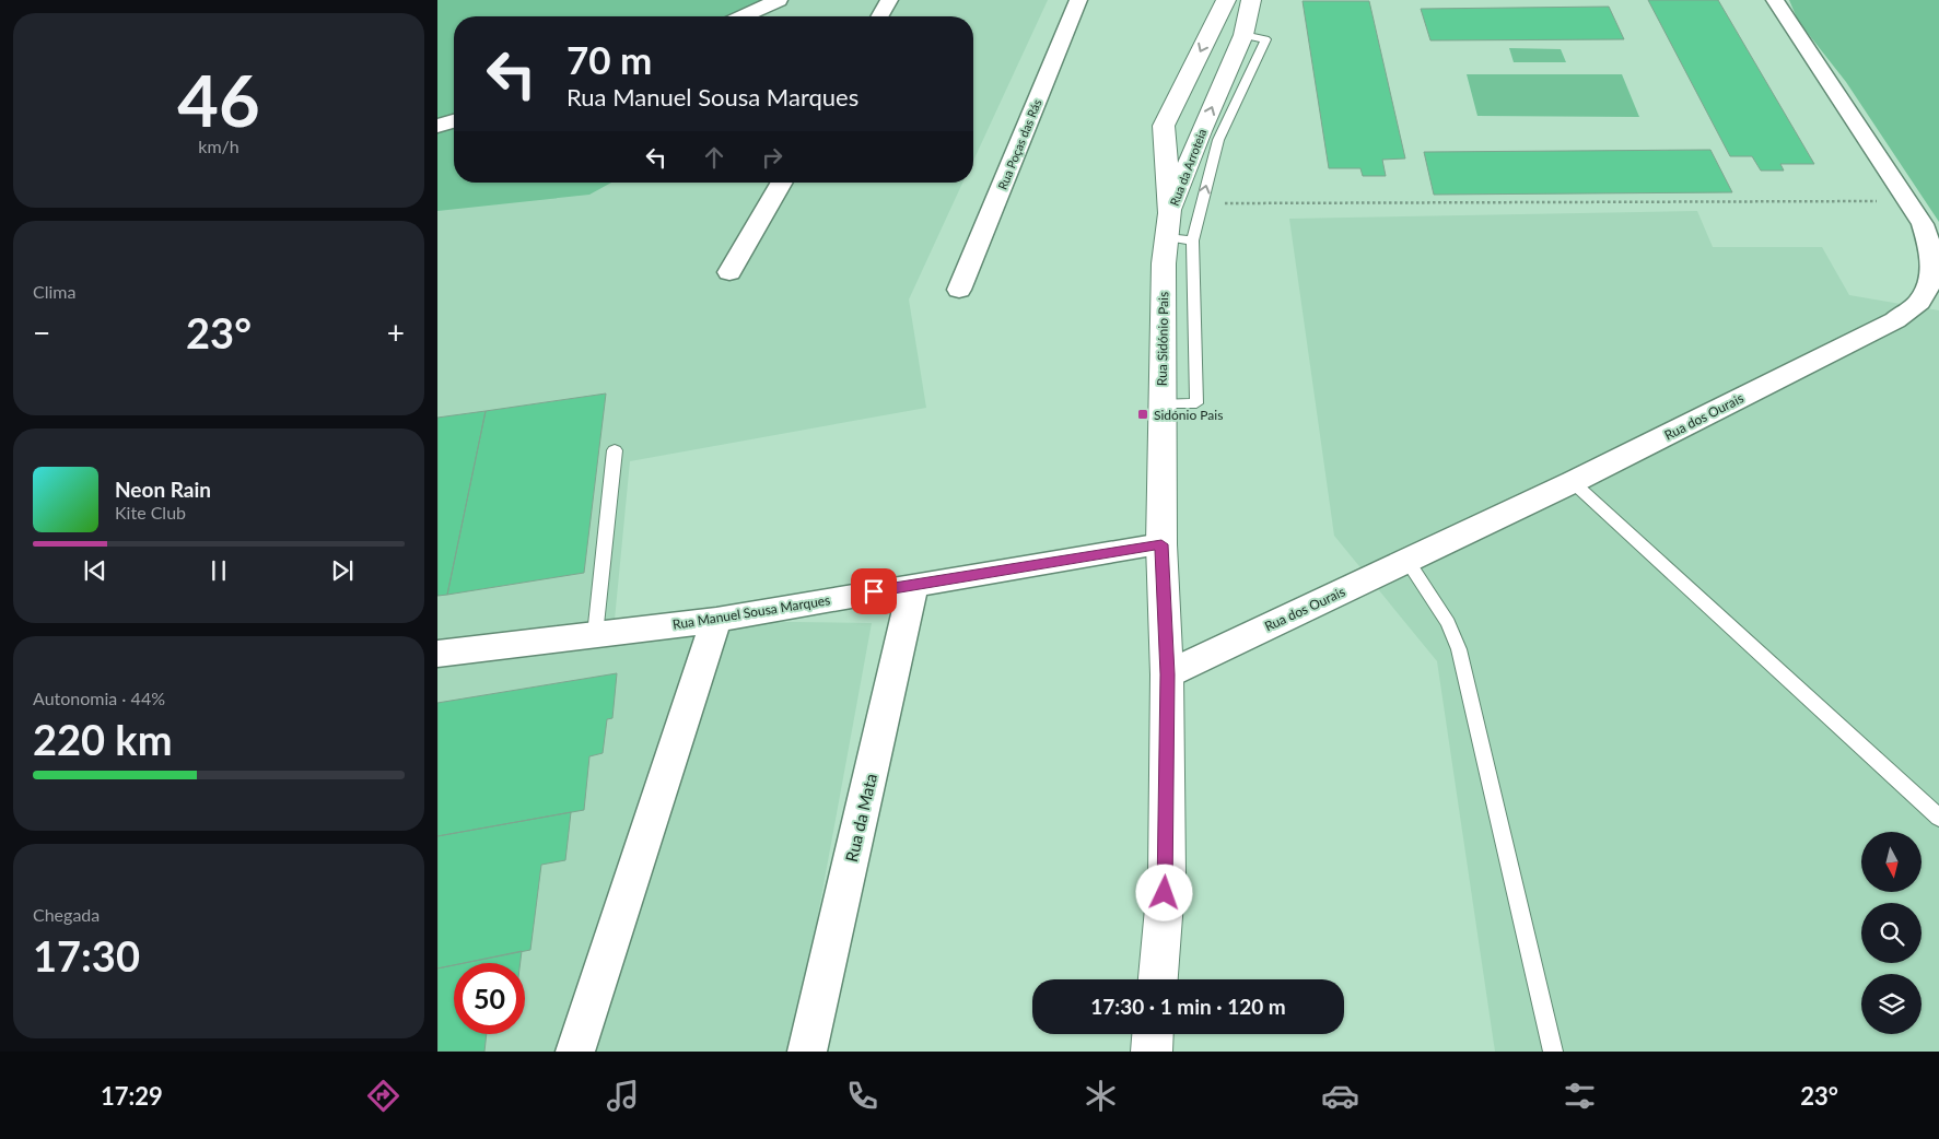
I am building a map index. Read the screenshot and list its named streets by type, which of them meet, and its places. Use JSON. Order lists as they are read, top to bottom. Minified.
{"streets":{"main road":["Rua da Arroteia","Rua Sidónio Pais"],"street":["Rua Poças das Rás","Rua dos Ourais","Rua Manuel Sousa Marques","Rua da Mata"]},"crossings":[["Rua da Arroteia","Rua Sidónio Pais"],["Rua Sidónio Pais","Rua dos Ourais"],["Rua Sidónio Pais","Rua Manuel Sousa Marques"],["Rua Manuel Sousa Marques","Rua da Mata"]],"places":{"transit":["Sidónio Pais"]},"north":"bottom","page":{"tile":[["46","km/h"],"Clima",["Autonomia · 44%","220 km"],["Chegada","17:30"]],"turn":["70 m","Rua Manuel Sousa Marques"],"heat":["−","23°","+"],"song":["Neon Rain","Kite Club"],"limit":"50","trip":"17:30 · 1 min · 120 m","tabs":["17:29","23°"]}}
